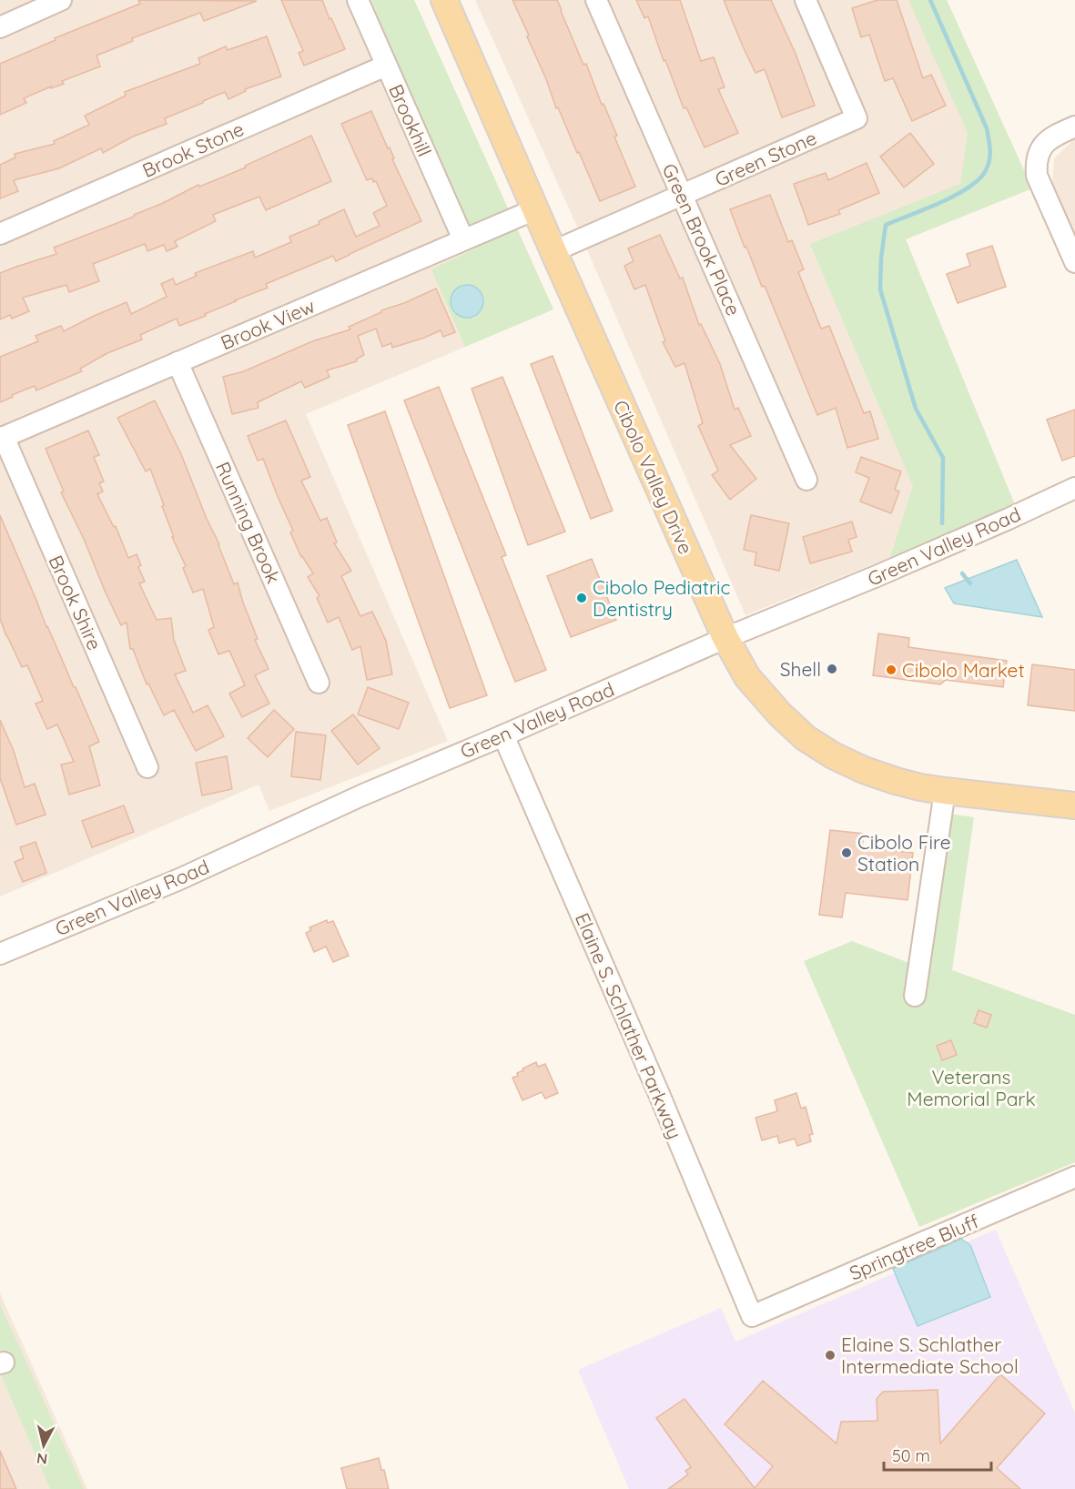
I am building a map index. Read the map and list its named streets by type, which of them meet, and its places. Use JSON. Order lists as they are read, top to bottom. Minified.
{"streets":{"main road":["Cibolo Valley Drive"],"street":["Brookhill","Brook Stone","Green Stone","Green Brook Place","Brook View","Running Brook","Green Valley Road","Brook Shire","Elaine S. Schlather Parkway","Springtree Bluff"]},"crossings":[["Brookhill","Brook Stone"],["Brookhill","Brook View"],["Green Stone","Green Brook Place"],["Green Stone","Cibolo Valley Drive"],["Brook View","Cibolo Valley Drive"],["Brook View","Running Brook"],["Brook View","Brook Shire"],["Cibolo Valley Drive","Green Valley Road"],["Green Valley Road","Elaine S. Schlather Parkway"],["Elaine S. Schlather Parkway","Springtree Bluff"]],"parks":["Veterans Memorial Park"],"places":["Cibolo Pediatric Dentistry","Shell","Cibolo Market","Cibolo Fire Station","Elaine S. Schlather Intermediate School"],"scale_bar":"50 m","north":"bottom"}
